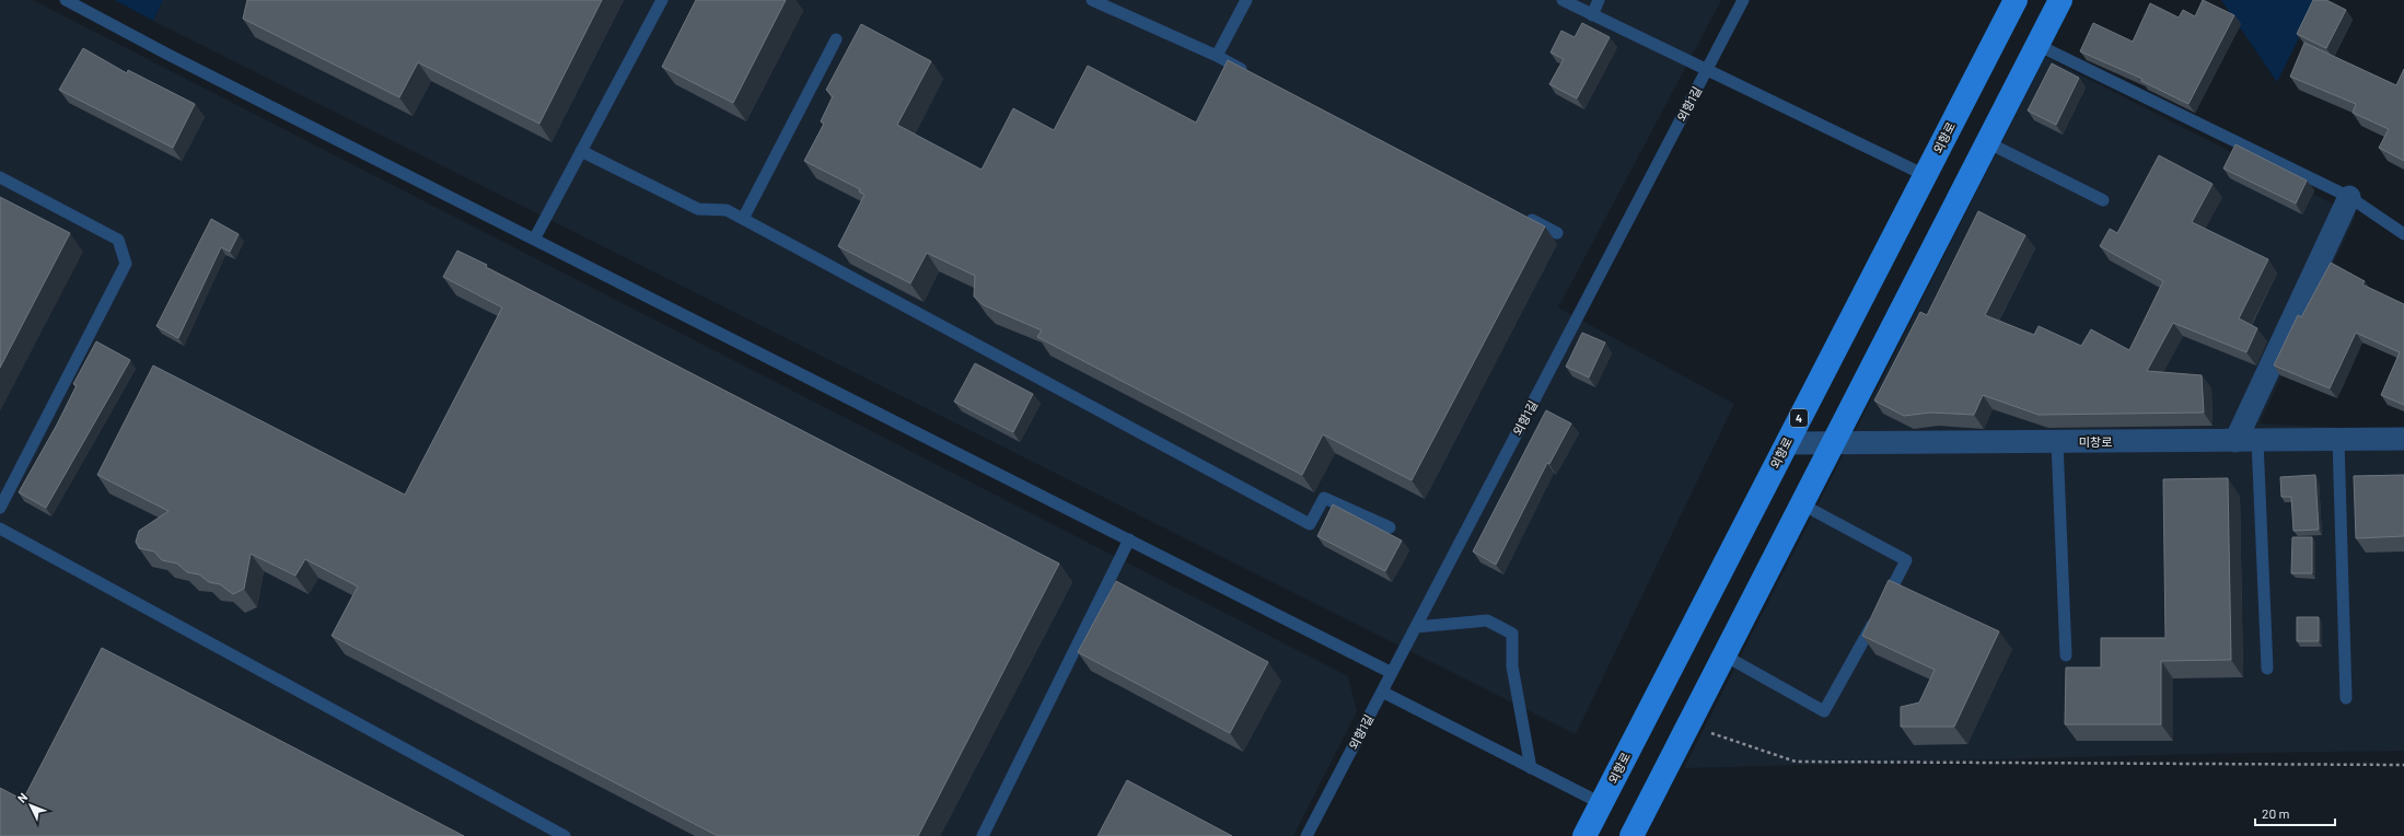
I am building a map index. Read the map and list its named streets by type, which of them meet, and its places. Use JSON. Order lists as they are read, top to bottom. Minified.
{"streets":{"main road":["외항로","4"],"street":["미창로"],"lane":["외항1길"]},"crossings":[["외항로","미창로"]],"scale_bar":"20 m","north":"top left"}
